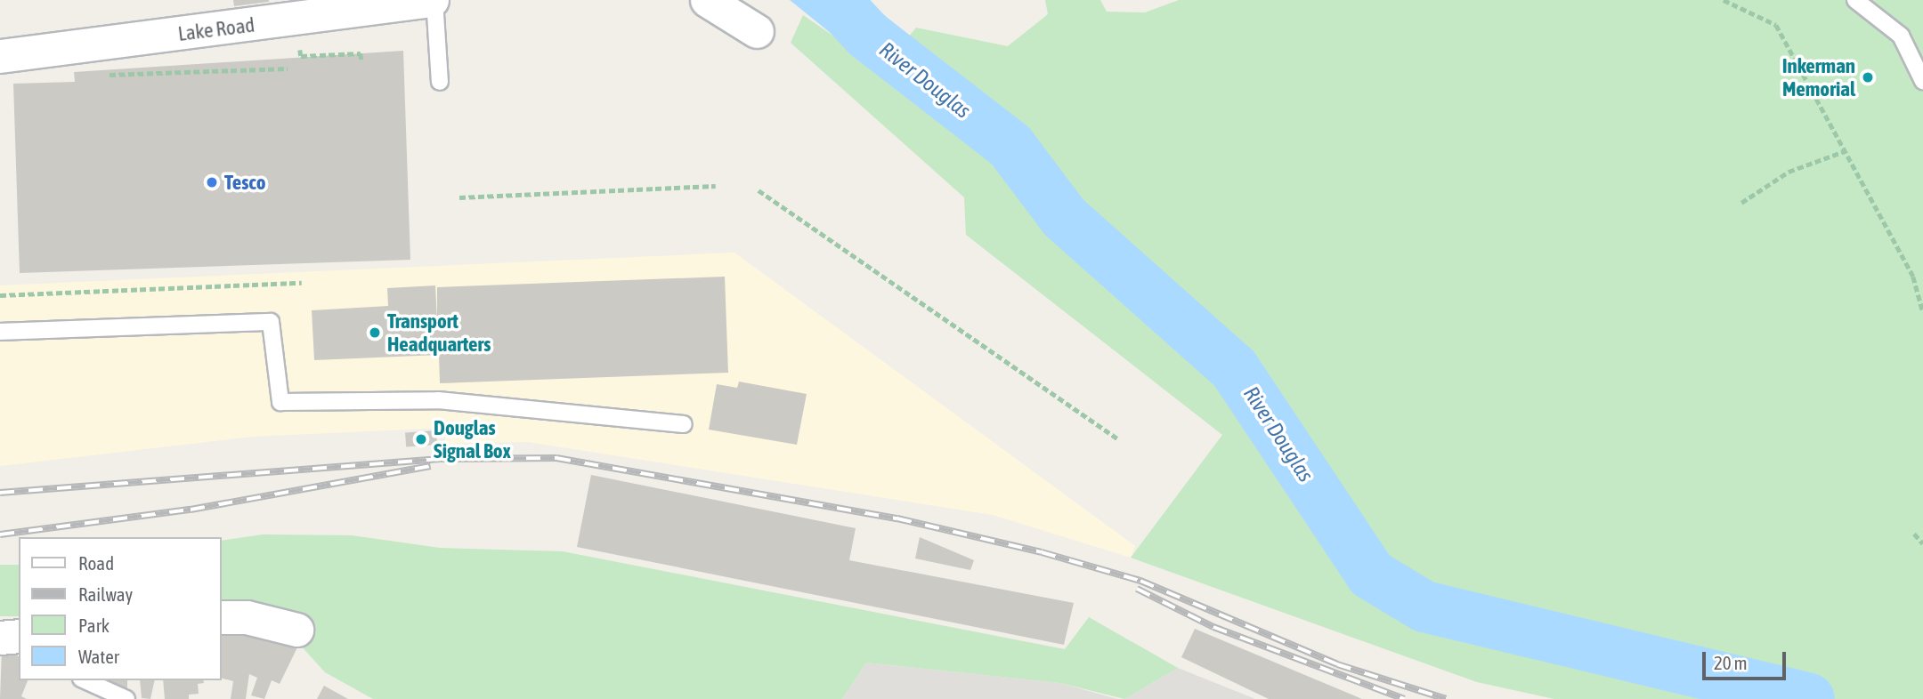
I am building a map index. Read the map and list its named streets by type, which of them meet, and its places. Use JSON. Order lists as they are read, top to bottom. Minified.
{"streets":{"street":["Lake Road"]},"water":["River Douglas"],"places":["Inkerman Memorial","Tesco","Transport Headquarters","Douglas Signal Box"],"legend":["Road","Railway","Park","Water"],"scale_bar":"20 m"}
